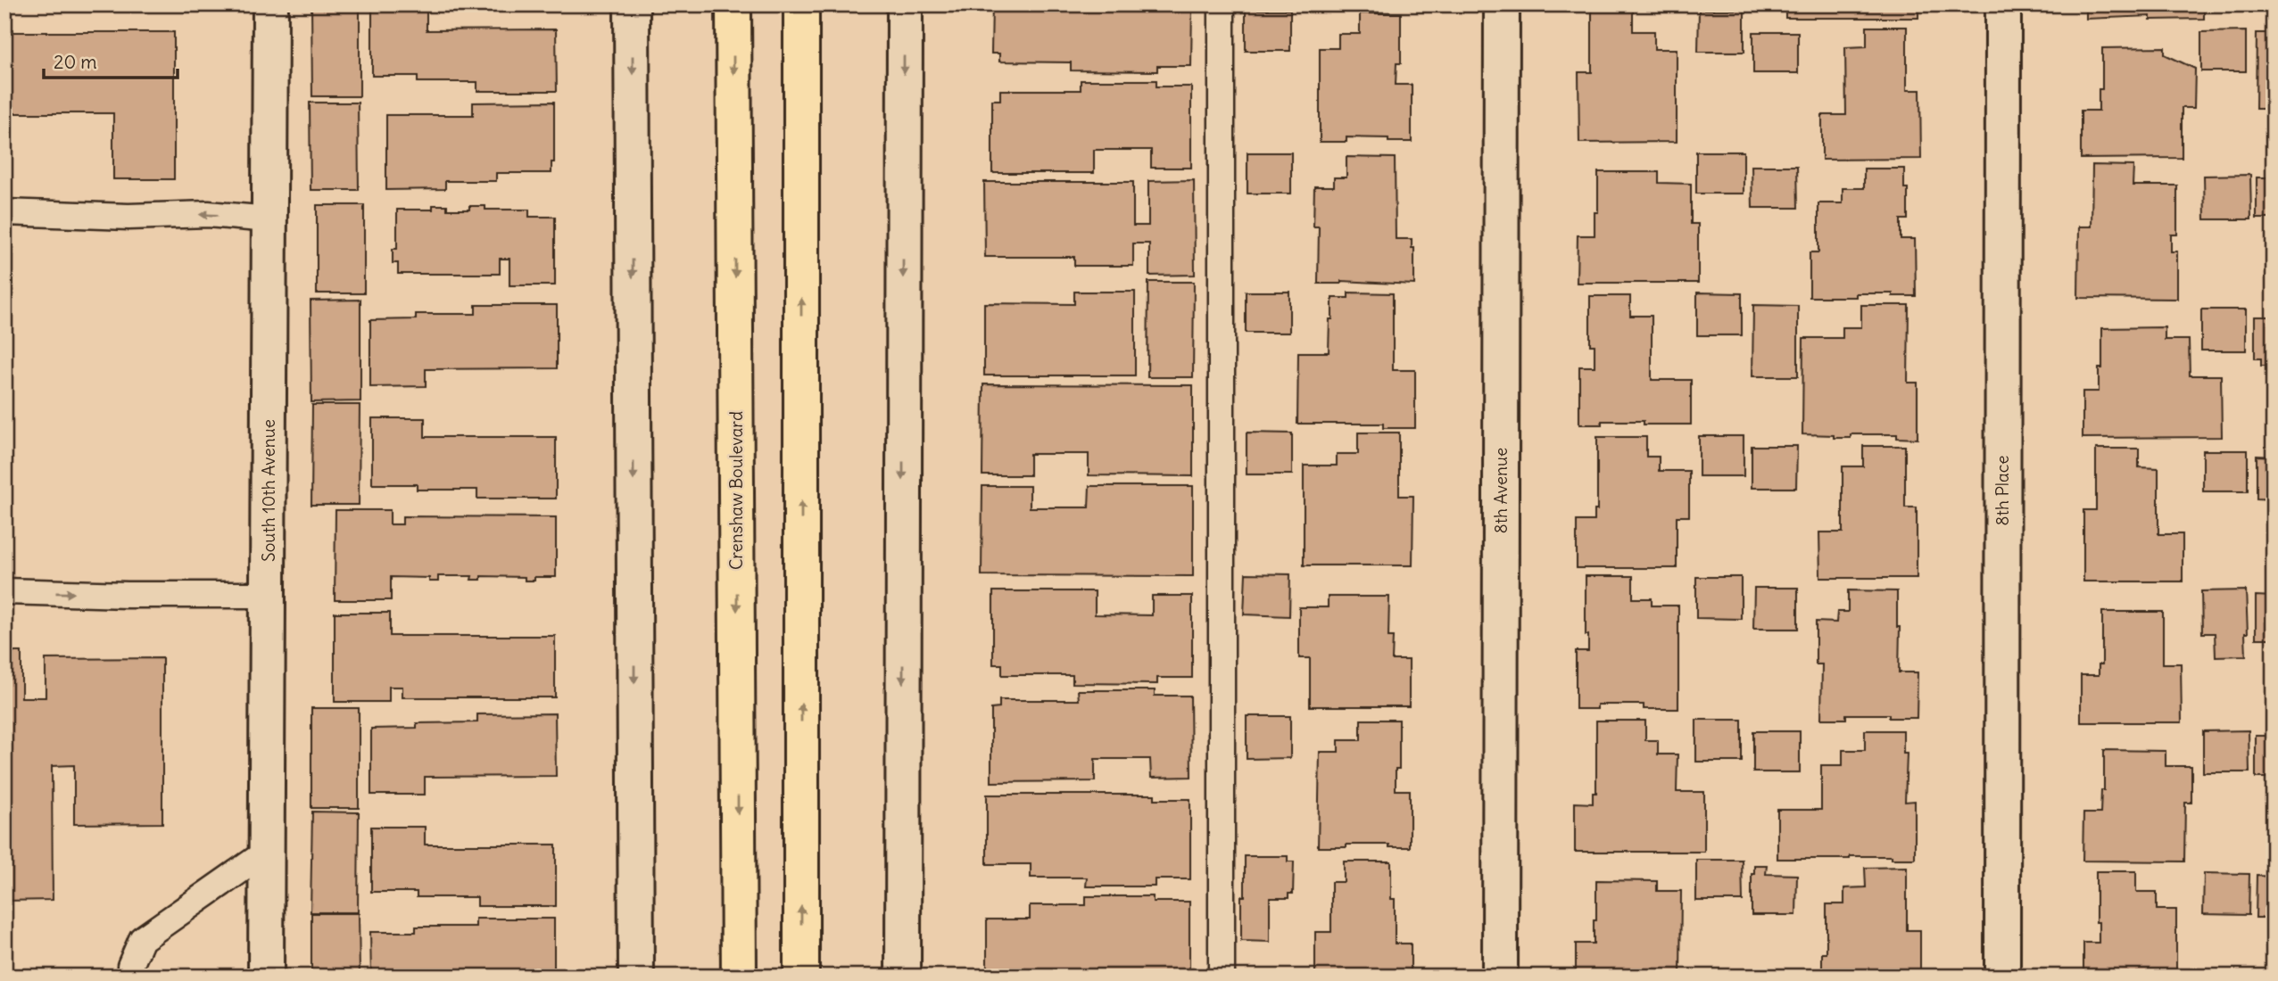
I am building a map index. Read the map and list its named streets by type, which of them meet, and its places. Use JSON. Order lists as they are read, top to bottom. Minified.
{"streets":{"main road":["Crenshaw Boulevard"],"street":["South 10th Avenue","8th Avenue","8th Place"]},"scale_bar":"20 m"}
